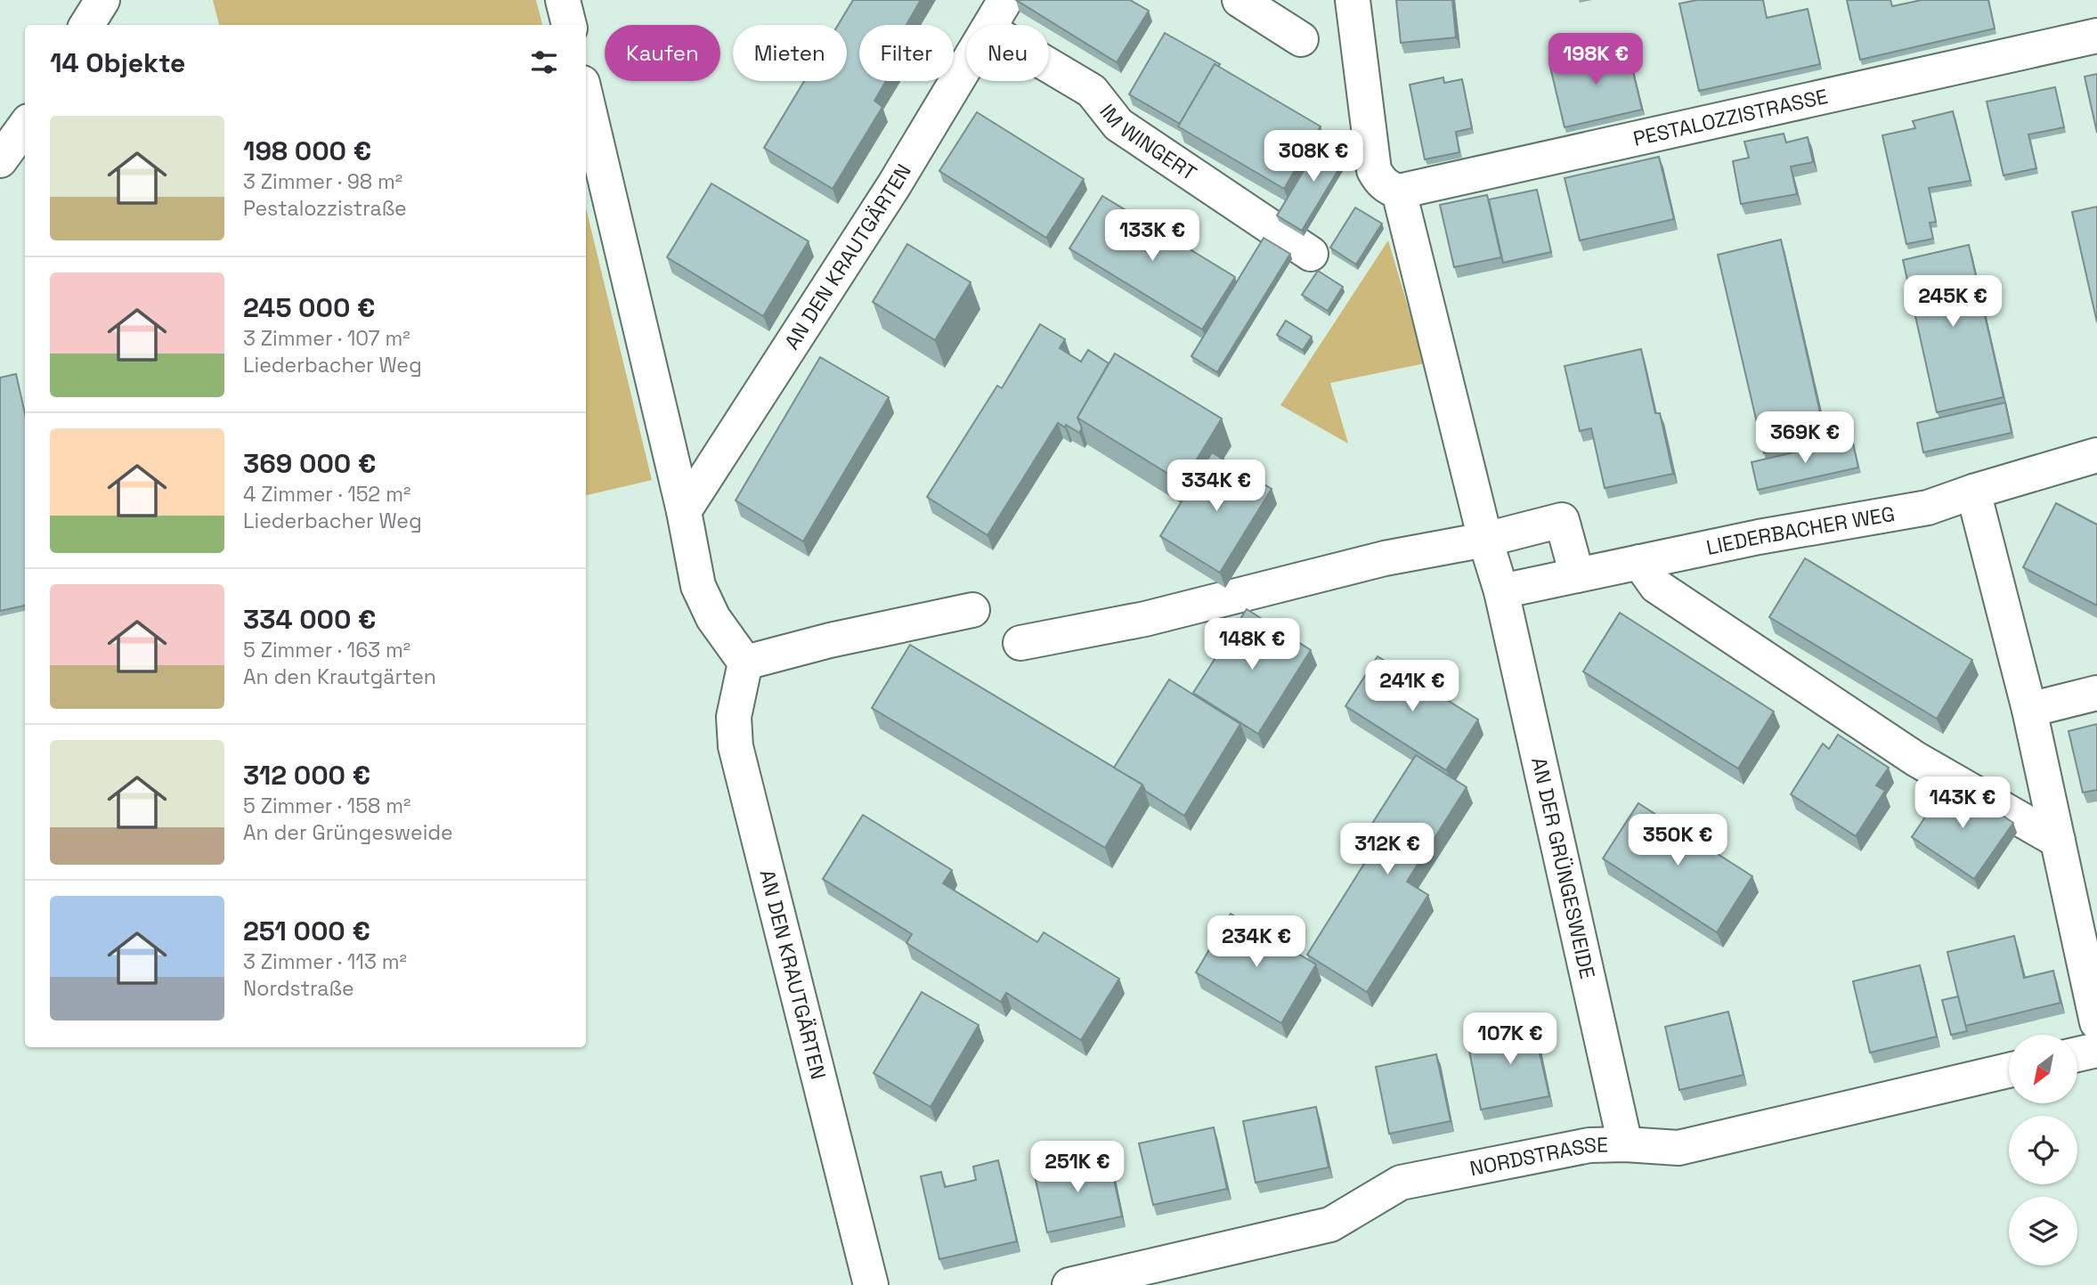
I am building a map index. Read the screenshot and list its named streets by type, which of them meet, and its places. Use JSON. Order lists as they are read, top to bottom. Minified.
{"streets":{"street":["PESTALOZZISTRASSE","IM WINGERT","AN DEN KRAUTGÄRTEN","LIEDERBACHER WEG","AN DER GRÜNGESWEIDE","NORDSTRASSE"]},"crossings":[["PESTALOZZISTRASSE","AN DER GRÜNGESWEIDE"],["LIEDERBACHER WEG","AN DER GRÜNGESWEIDE"],["AN DER GRÜNGESWEIDE","NORDSTRASSE"]],"north":"bottom left","page":{"chip":["Kaufen","Mieten","Filter","Neu"],"heading":"14 Objekte","price":["198K €","308K €","133K €","245K €","369K €","334K €","148K €","241K €","143K €","350K €","312K €","234K €","107K €","251K €"],"list":[{"name":"198 000 €","note":"3 Zimmer · 98 m² · Pestalozzistraße"},{"name":"245 000 €","note":"3 Zimmer · 107 m² · Liederbacher Weg"},{"name":"369 000 €","note":"4 Zimmer · 152 m² · Liederbacher Weg"},{"name":"334 000 €","note":"5 Zimmer · 163 m² · An den Krautgärten"},{"name":"312 000 €","note":"5 Zimmer · 158 m² · An der Grüngesweide"},{"name":"251 000 €","note":"3 Zimmer · 113 m² · Nordstraße"}]}}
